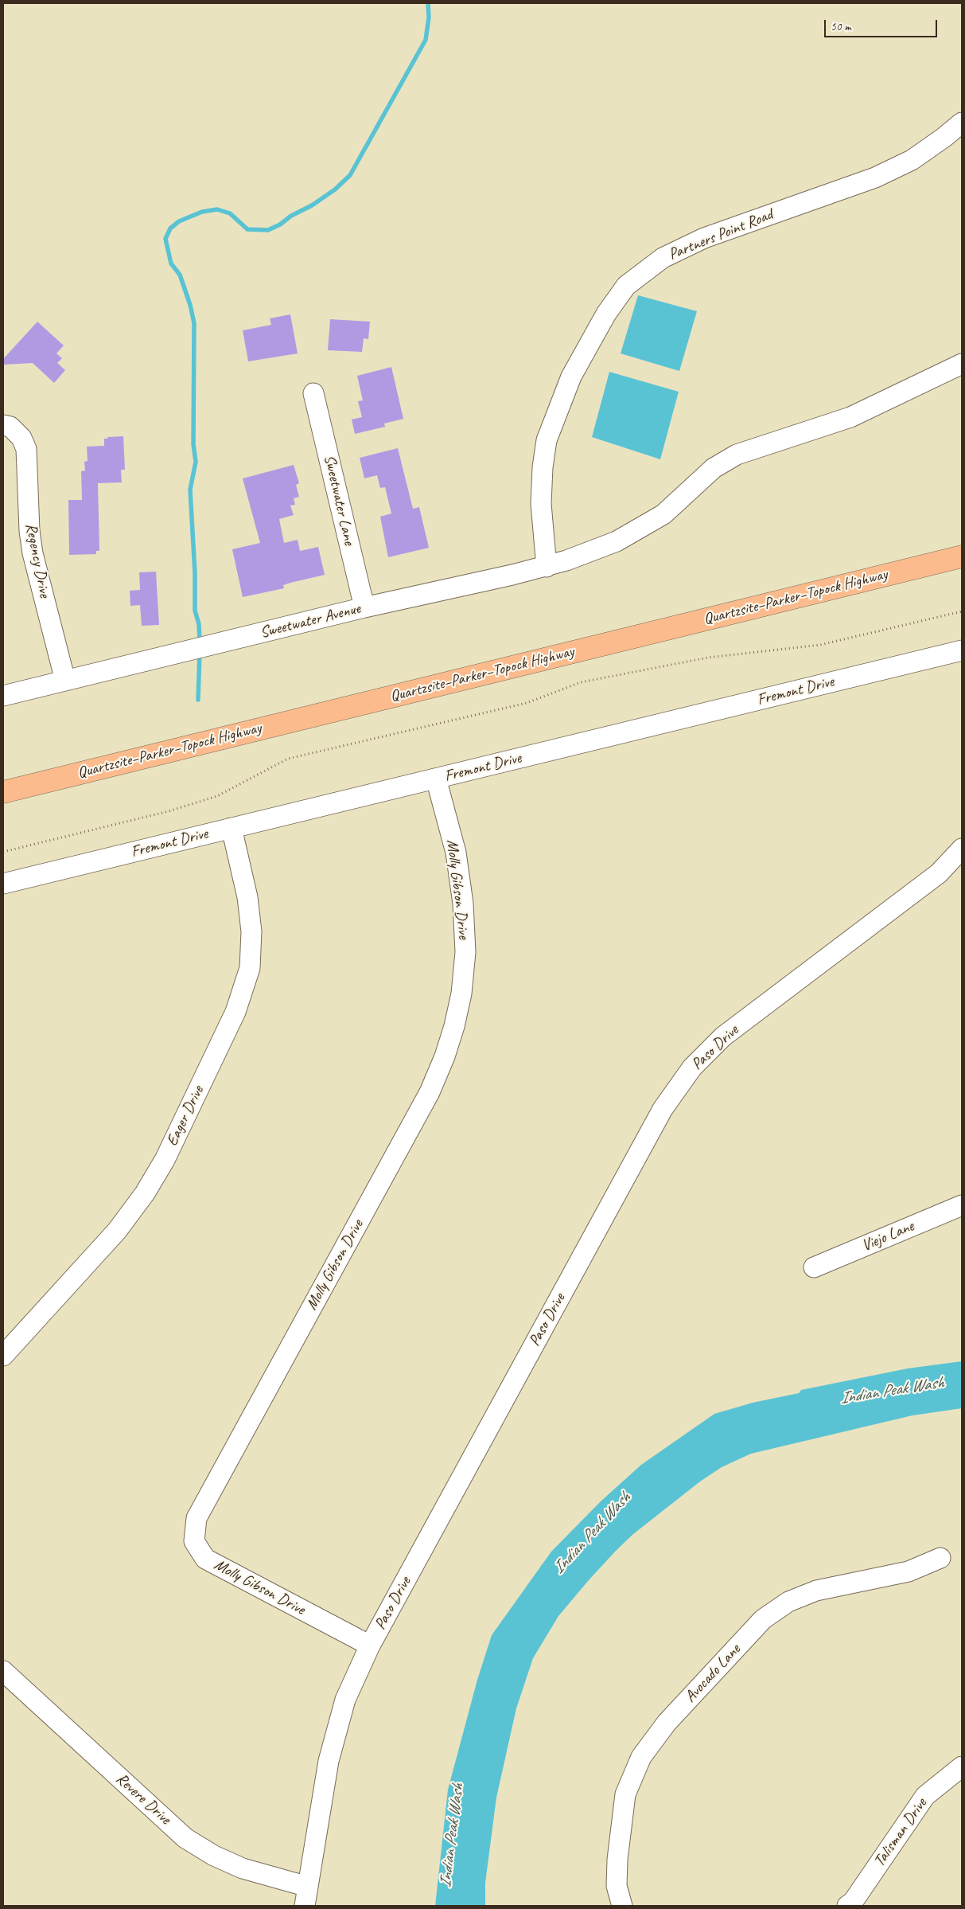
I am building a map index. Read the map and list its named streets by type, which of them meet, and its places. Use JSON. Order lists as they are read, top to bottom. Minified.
{"streets":{"highway":["Quartzsite–Parker–Topock Highway"],"street":["Partners Point Road","Sweetwater Lane","Regency Drive","Sweetwater Avenue","Fremont Drive","Molly Gibson Drive","Paso Drive","Eager Drive","Viejo Lane","Avocado Lane","Revere Drive","Talisman Drive"]},"crossings":[["Partners Point Road","Sweetwater Avenue"],["Sweetwater Lane","Sweetwater Avenue"],["Regency Drive","Sweetwater Avenue"],["Fremont Drive","Molly Gibson Drive"],["Fremont Drive","Eager Drive"],["Molly Gibson Drive","Paso Drive"],["Paso Drive","Revere Drive"]],"water":["Indian Peak Wash"],"scale_bar":"50 m"}
